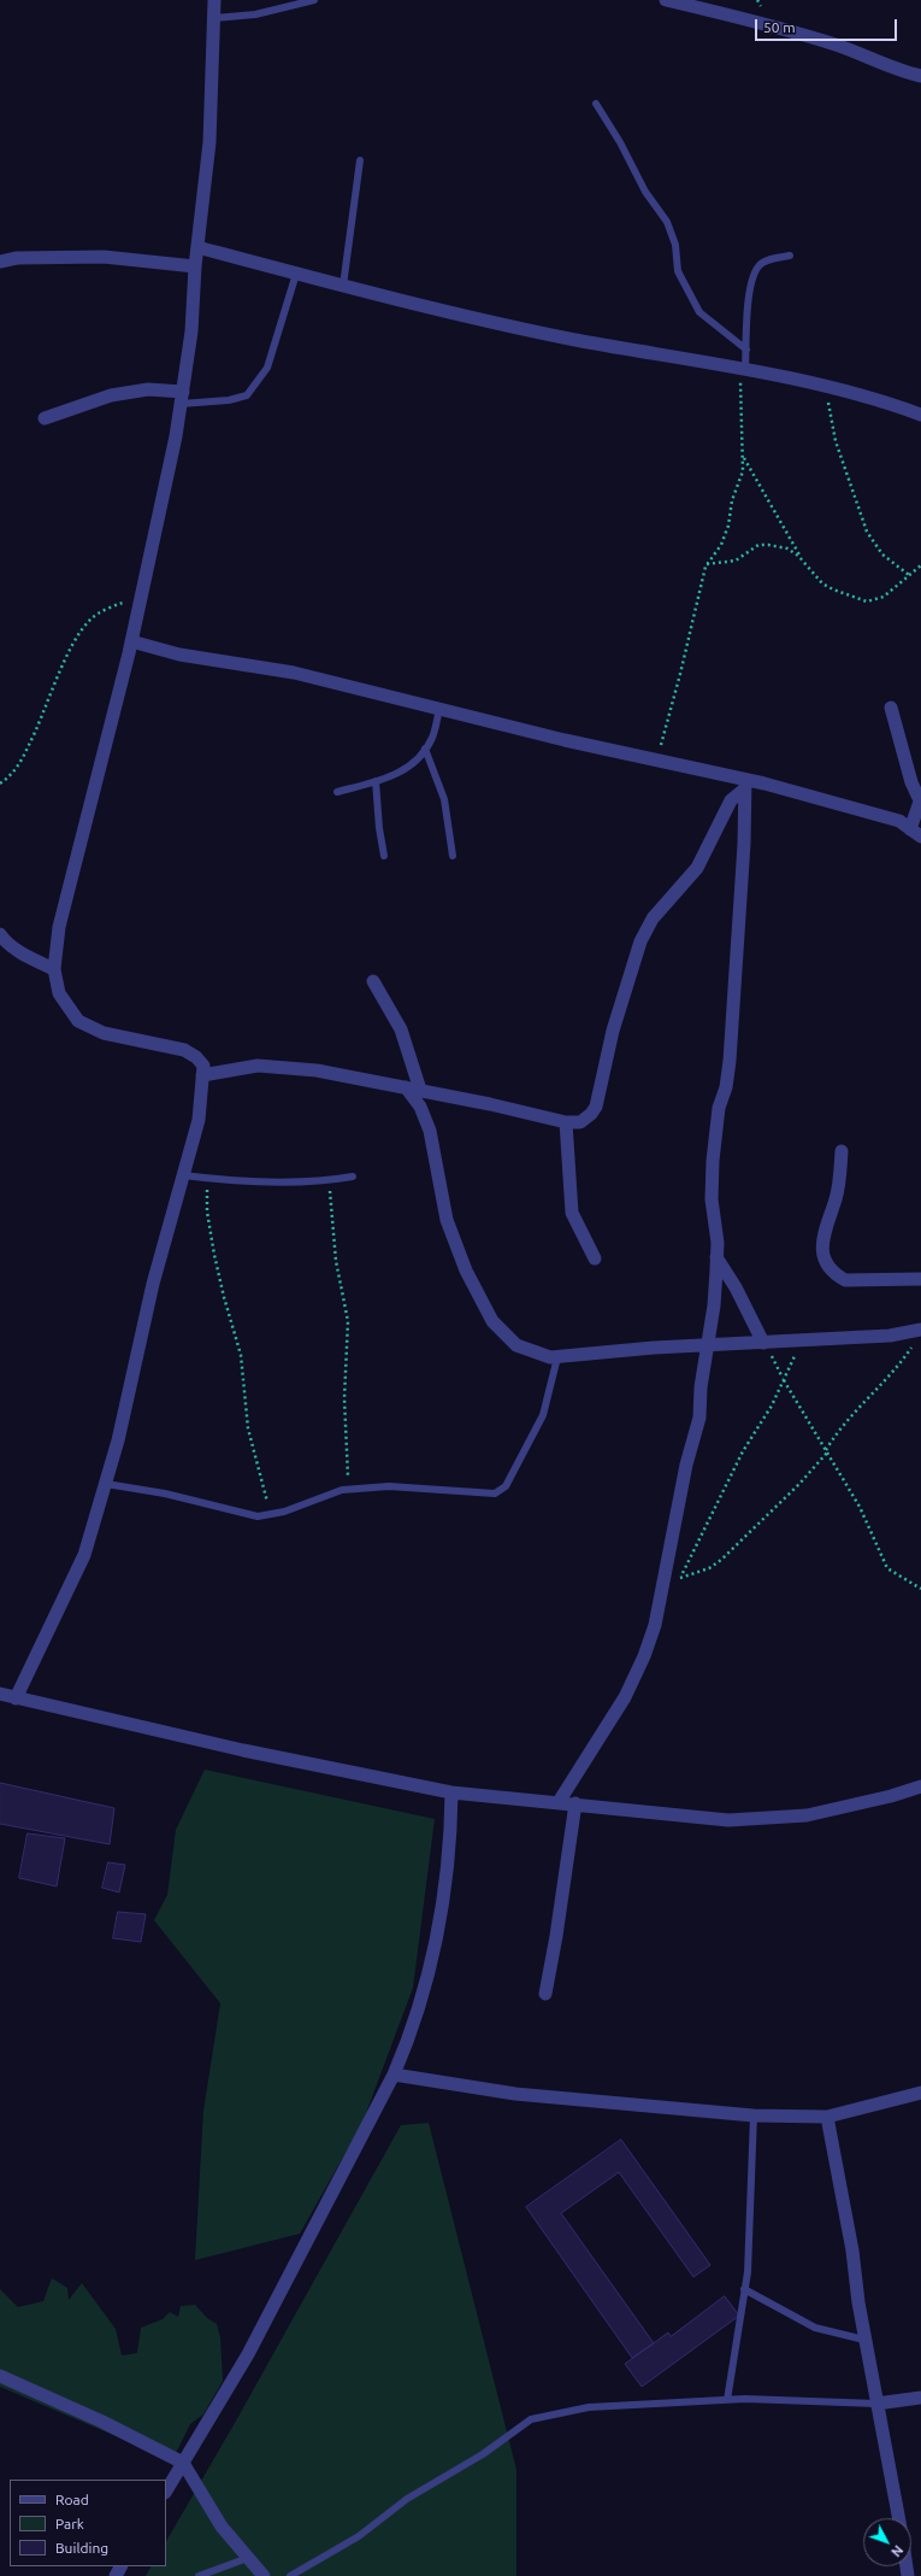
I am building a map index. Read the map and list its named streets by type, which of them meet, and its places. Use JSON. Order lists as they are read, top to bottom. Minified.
{"legend":["Road","Park","Building"],"scale_bar":"50 m","north":"bottom right"}
